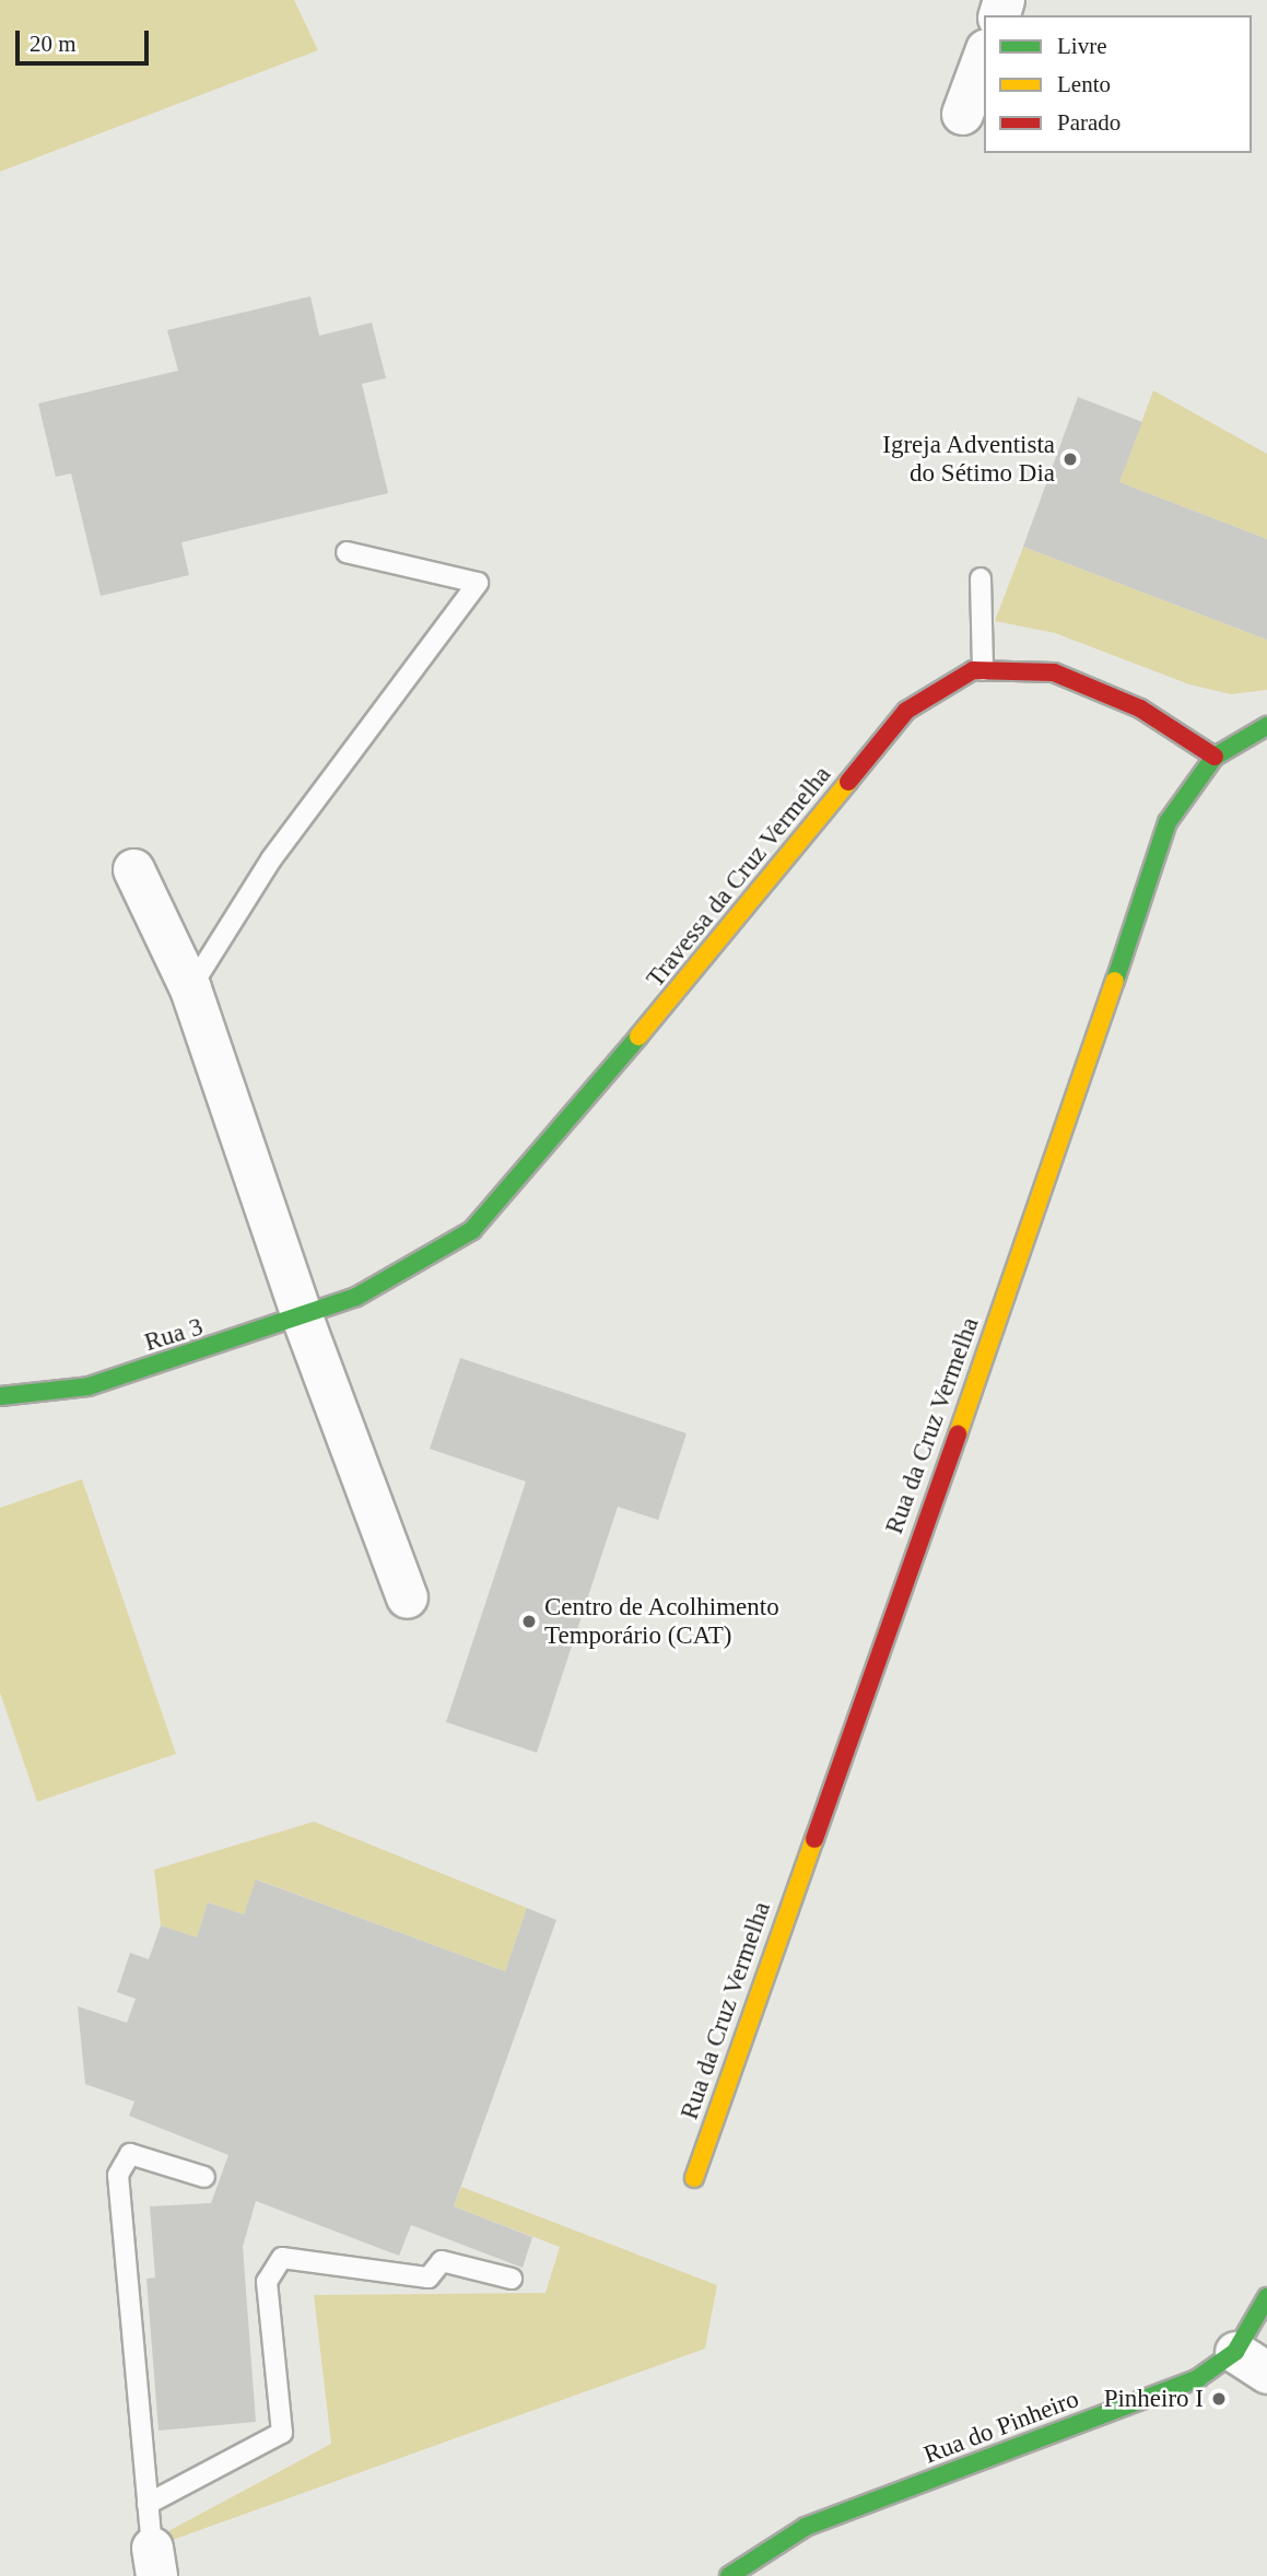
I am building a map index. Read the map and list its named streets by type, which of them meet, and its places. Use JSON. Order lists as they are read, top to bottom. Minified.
{"streets":{"street":["Travessa da Cruz Vermelha","Rua 3","Rua da Cruz Vermelha","Rua do Pinheiro"]},"crossings":[["Travessa da Cruz Vermelha","Rua 3"],["Travessa da Cruz Vermelha","Rua da Cruz Vermelha"]],"places":["Igreja Adventista do Sétimo Dia","Centro de Acolhimento Temporário (CAT)","Pinheiro I"],"legend":["Livre","Lento","Parado"],"scale_bar":"20 m"}
